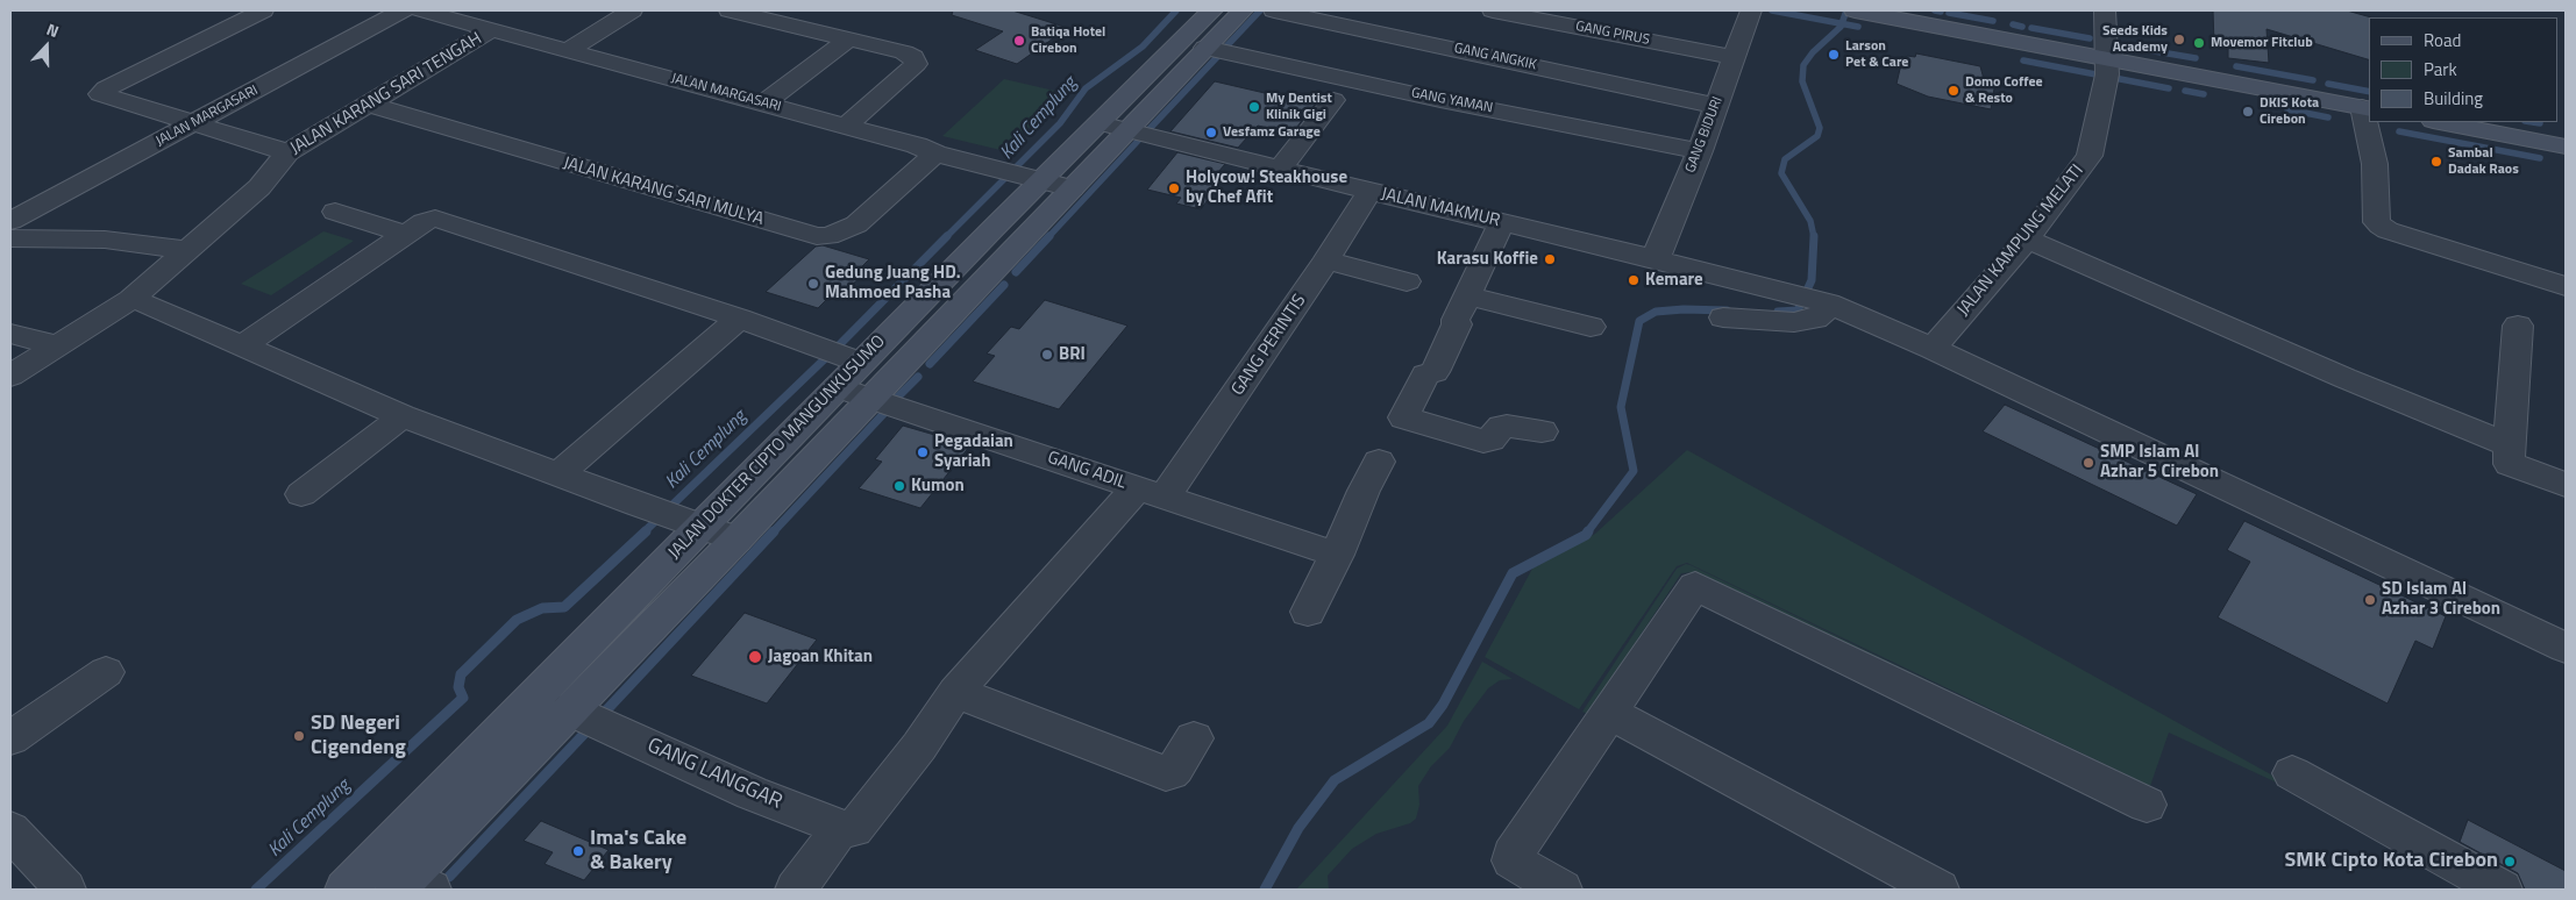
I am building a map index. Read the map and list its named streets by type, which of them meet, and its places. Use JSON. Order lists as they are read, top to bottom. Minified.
{"streets":{"main road":["JALAN DOKTER CIPTO MANGUNKUSUMO"],"street":["GANG PIRUS","GANG ANGKIK","JALAN MARGASARI","JALAN KARANG SARI TENGAH","GANG YAMAN","GANG BIDURI","JALAN KARANG SARI MULYA","JALAN MAKMUR","JALAN KAMPUNG MELATI","GANG PERINTIS","GANG ADIL","GANG LANGGAR"]},"crossings":[["GANG PIRUS","GANG BIDURI"],["GANG ANGKIK","GANG BIDURI"],["JALAN MARGASARI","JALAN KARANG SARI TENGAH"],["JALAN MARGASARI","JALAN KARANG SARI MULYA"],["JALAN MARGASARI","JALAN DOKTER CIPTO MANGUNKUSUMO"],["JALAN KARANG SARI TENGAH","JALAN KARANG SARI MULYA"],["GANG YAMAN","GANG BIDURI"],["GANG YAMAN","JALAN DOKTER CIPTO MANGUNKUSUMO"],["GANG BIDURI","JALAN MAKMUR"],["JALAN MAKMUR","GANG PERINTIS"],["JALAN MAKMUR","JALAN DOKTER CIPTO MANGUNKUSUMO"],["GANG PERINTIS","GANG ADIL"],["GANG PERINTIS","GANG LANGGAR"],["JALAN DOKTER CIPTO MANGUNKUSUMO","GANG ADIL"],["JALAN DOKTER CIPTO MANGUNKUSUMO","GANG LANGGAR"]],"water":["Kali Cemplung"],"places":["Seeds Kids Academy","Batiqa Hotel Cirebon","Movemor Fitclub","Larson Pet & Care","Domo Coffee & Resto","My Dentist Klinik Gigi","DKIS Kota Cirebon","Vesfamz Garage","Sambal Dadak Raos","Holycow! Steakhouse by Chef Afit","Karasu Koffie","Kemare","Gedung Juang HD. Mahmoed Pasha","BRI","Pegadaian Syariah","SMP Islam Al Azhar 5 Cirebon","Kumon","SD Islam Al Azhar 3 Cirebon","Jagoan Khitan","SD Negeri Cigendeng","Ima's Cake & Bakery","SMK Cipto Kota Cirebon"],"legend":["Road","Park","Building"],"north":"top"}
